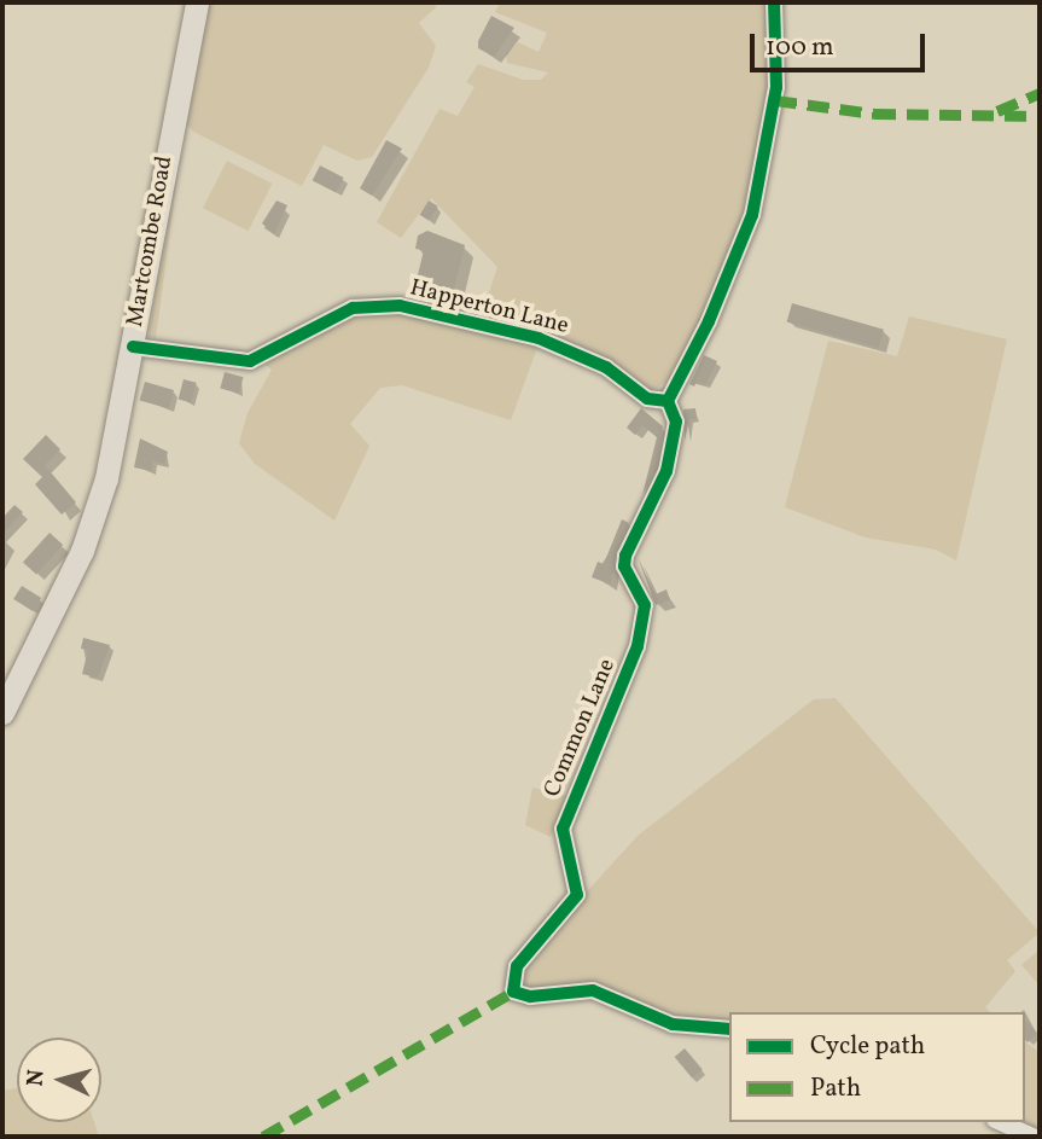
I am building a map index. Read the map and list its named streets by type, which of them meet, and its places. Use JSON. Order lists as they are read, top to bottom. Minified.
{"streets":{"main road":["Martcombe Road"],"street":["Happerton Lane","Common Lane"]},"crossings":[["Martcombe Road","Happerton Lane"],["Happerton Lane","Common Lane"]],"legend":["Cycle path","Path"],"scale_bar":"100 m","north":"left"}
